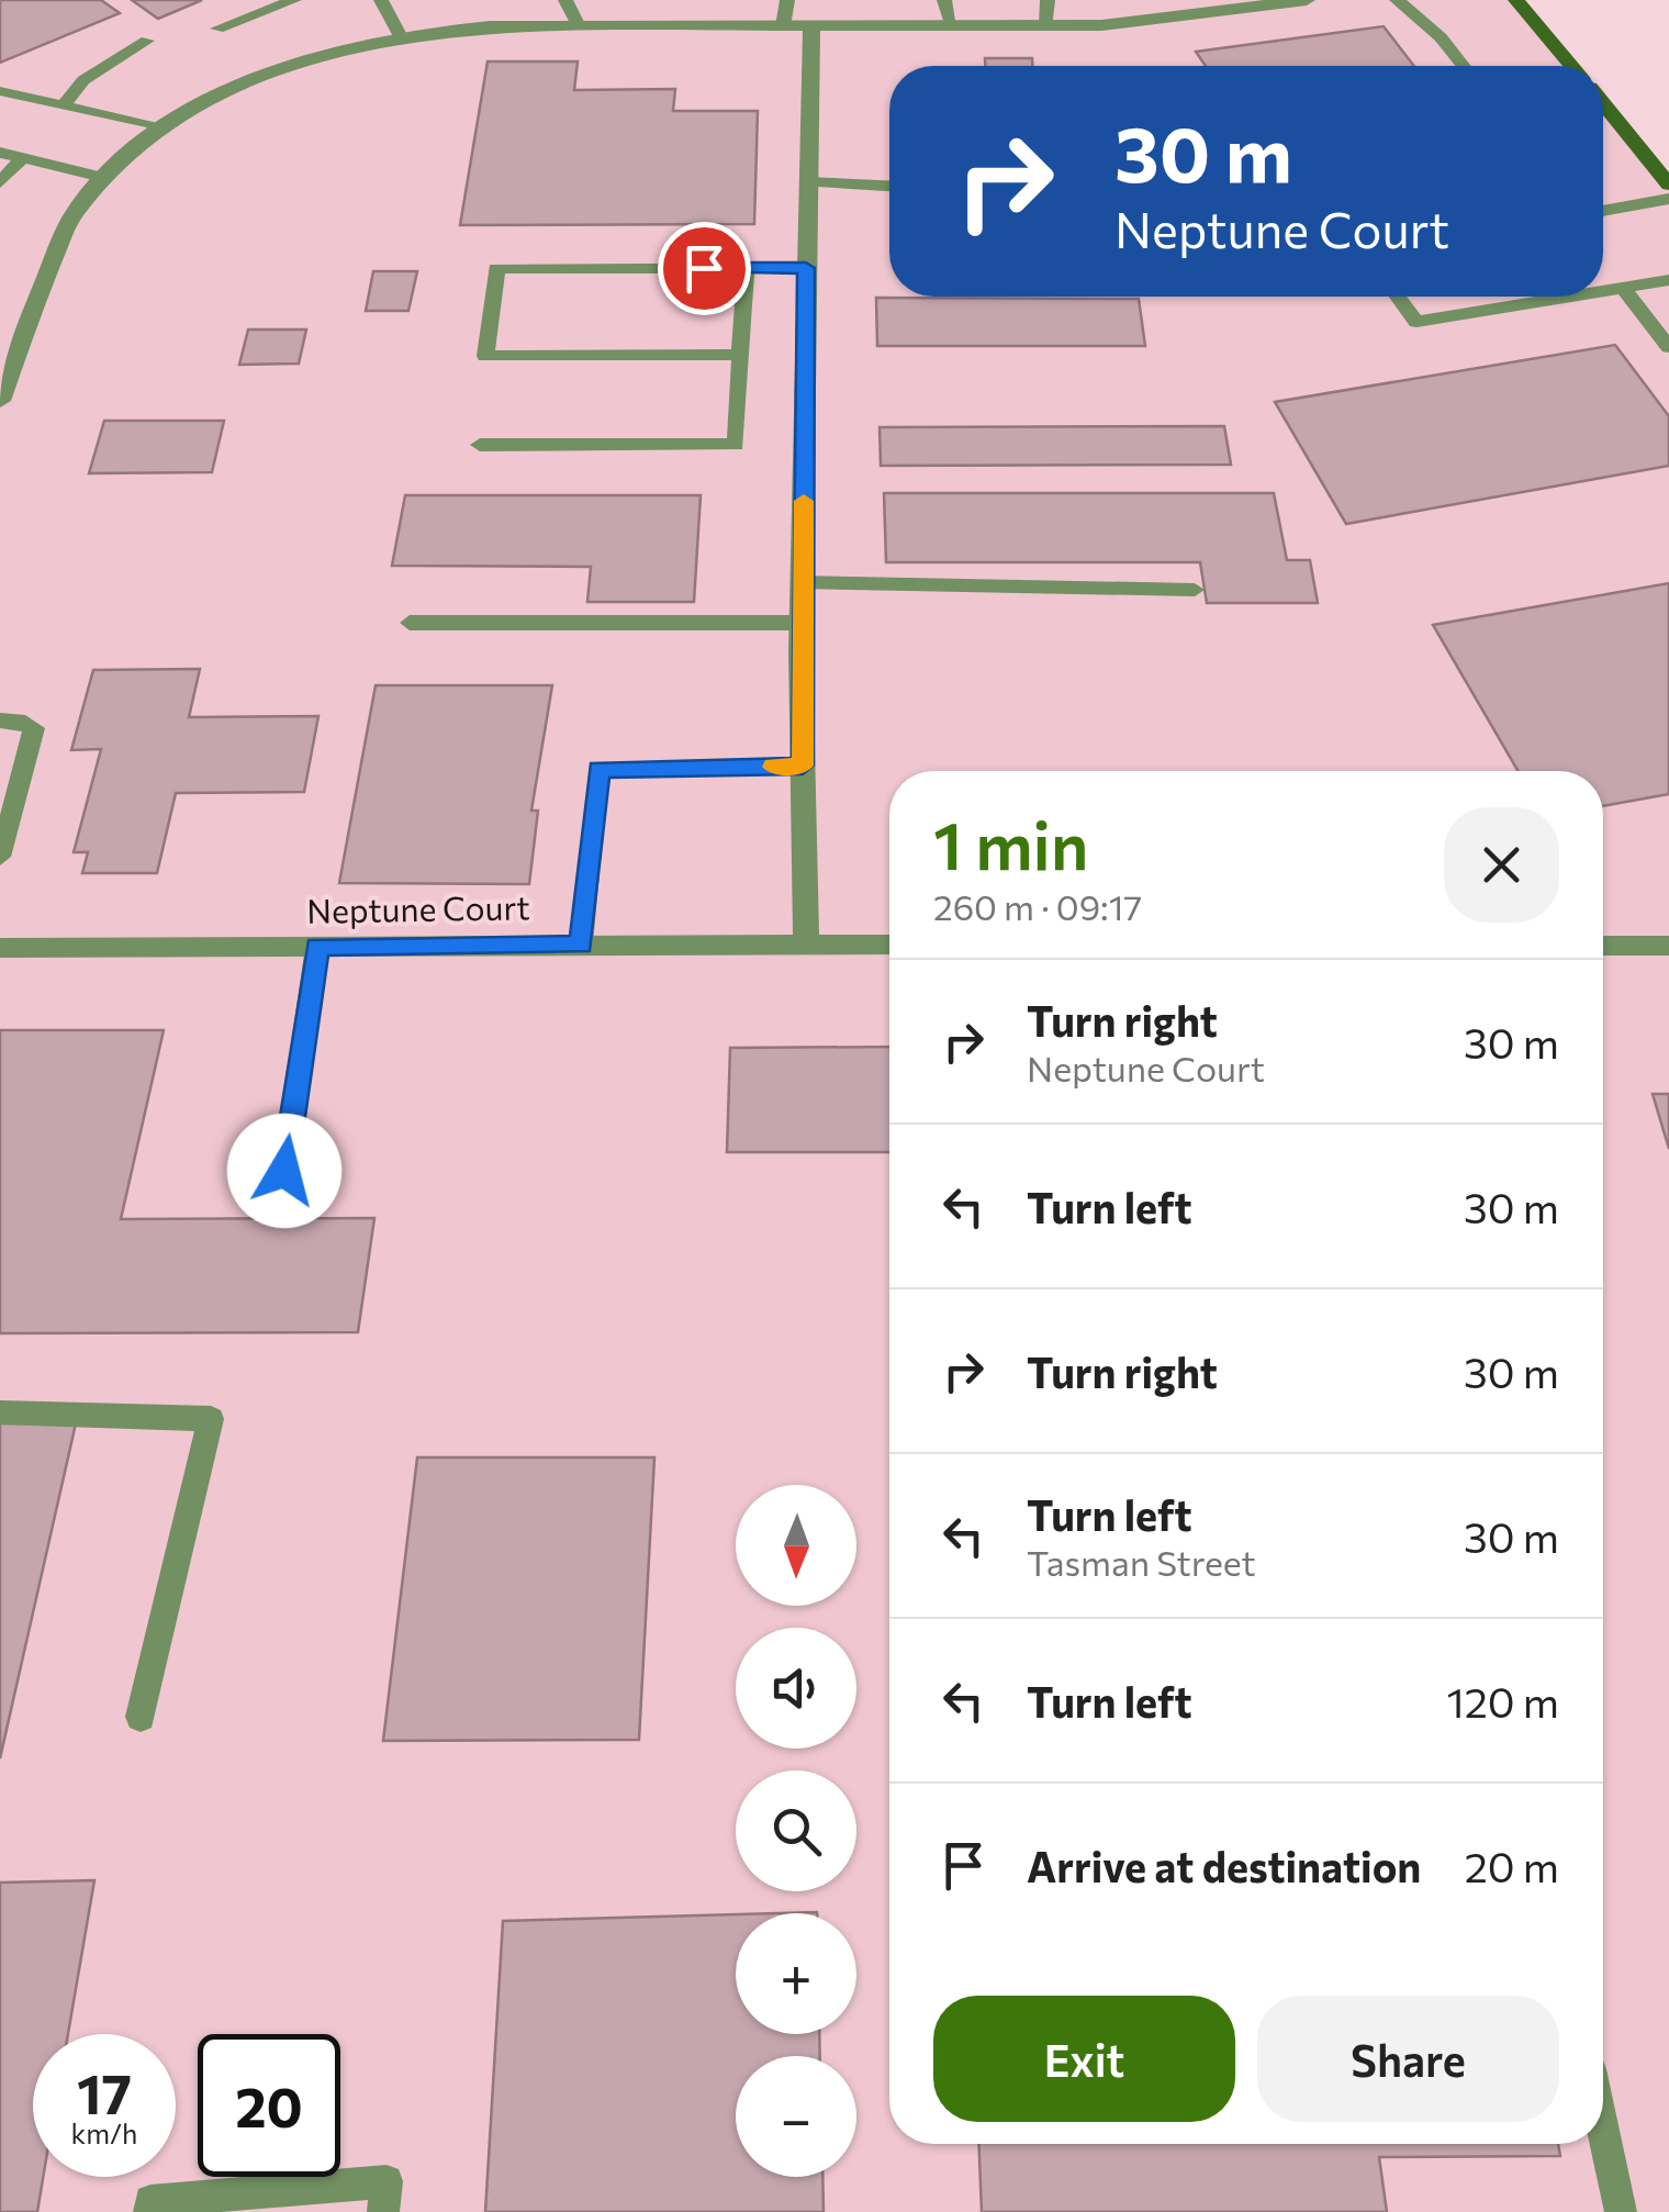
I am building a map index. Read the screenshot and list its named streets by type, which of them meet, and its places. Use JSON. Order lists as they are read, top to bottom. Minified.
{"streets":{"street":["Neptune Court"]},"north":"bottom","page":{"turn":["30 m","Neptune Court"],"heading":["1 min","260 m · 09:17"],"list":[{"name":"Turn right","note":"Neptune Court","value":"30 m"},{"name":"Turn left","value":"30 m"},{"name":"Turn right","value":"30 m"},{"name":"Turn left","note":"Tasman Street","value":"30 m"},{"name":"Turn left","value":"120 m"},{"name":"Arrive at destination","value":"20 m"}],"map_buttons":["+","−"],"buttons":["Exit","Share"],"speed":"17 km/h","limit":"20"}}
